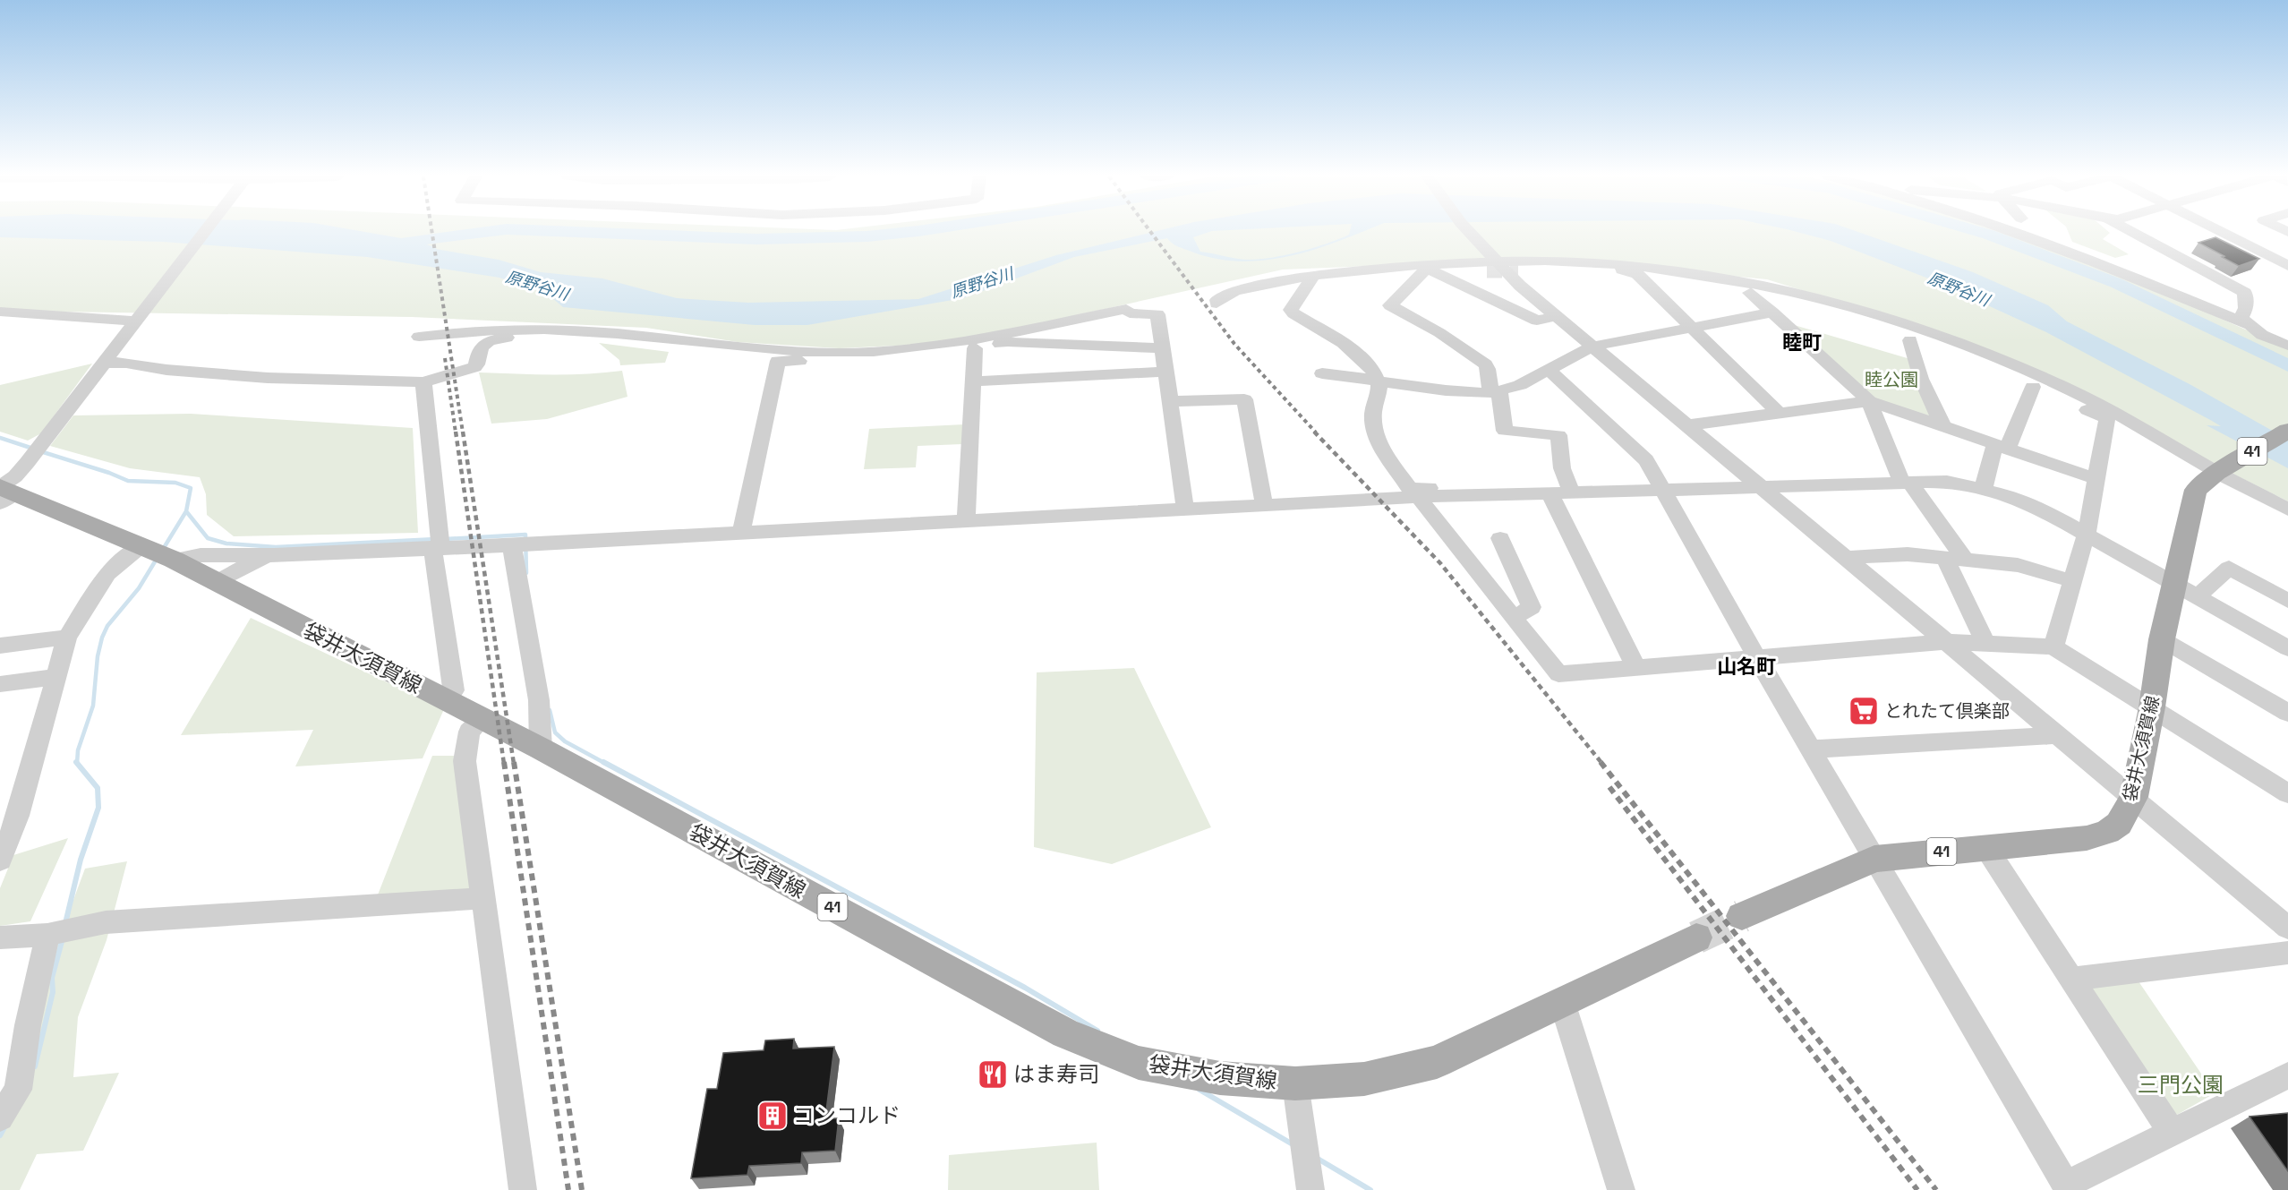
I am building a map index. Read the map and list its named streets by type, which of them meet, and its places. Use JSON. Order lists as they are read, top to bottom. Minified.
{"streets":{"main road":["41","袋井大須賀線"]},"districts":["睦町","山名町"],"water":["原野谷川"],"parks":["睦公園","三門公園"],"places":{"supermarket":["とれたて倶楽部"],"restaurant":["はま寿司"],"building":["コンコルド"]}}
